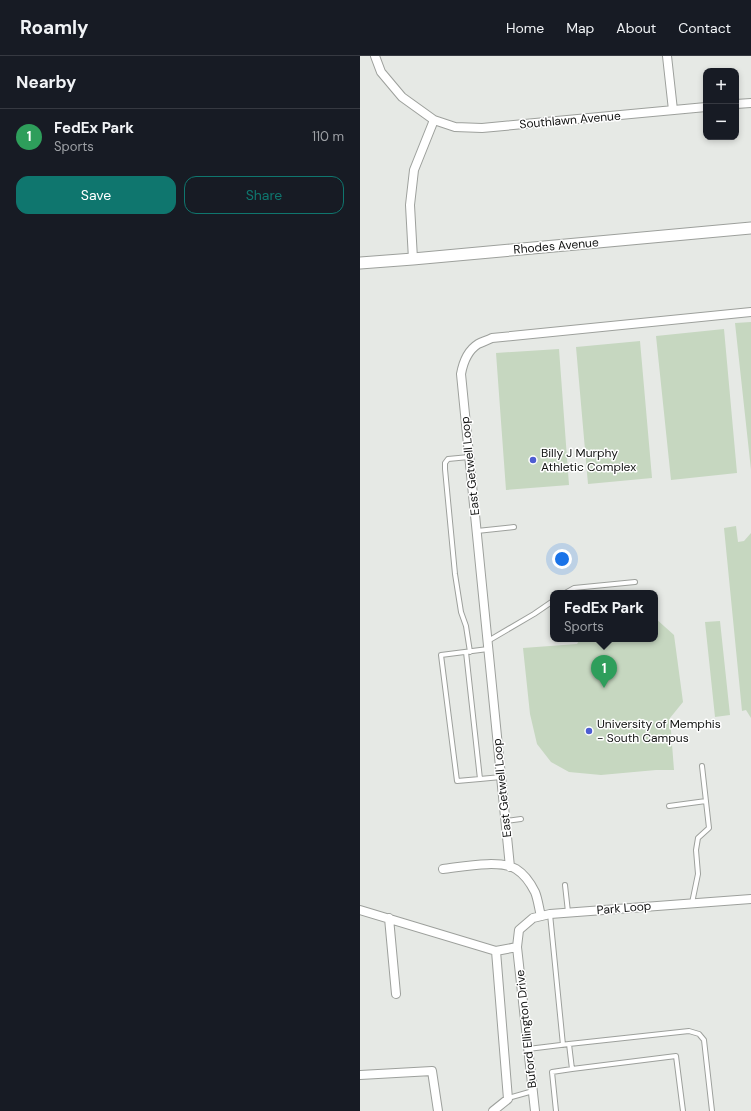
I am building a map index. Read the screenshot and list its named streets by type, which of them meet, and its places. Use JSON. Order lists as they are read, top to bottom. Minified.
{"streets":{"main road":["Rhodes Avenue"],"street":["Southlawn Avenue","East Getwell Loop","Park Loop","Buford Ellington Drive"]},"crossings":[["Park Loop","Buford Ellington Drive"]],"places":["Billy J Murphy Athletic Complex","University of Memphis - South Campus"],"page":{"header":"Roamly","nav":["Home","Map","About","Contact"],"heading":"Nearby","map_buttons":["+","−"],"list":[{"mark":"1","name":"FedEx Park","note":"Sports","value":"110 m"}],"buttons":["Save","Share"],"popup":["FedEx Park","Sports"],"pins":"1"}}
